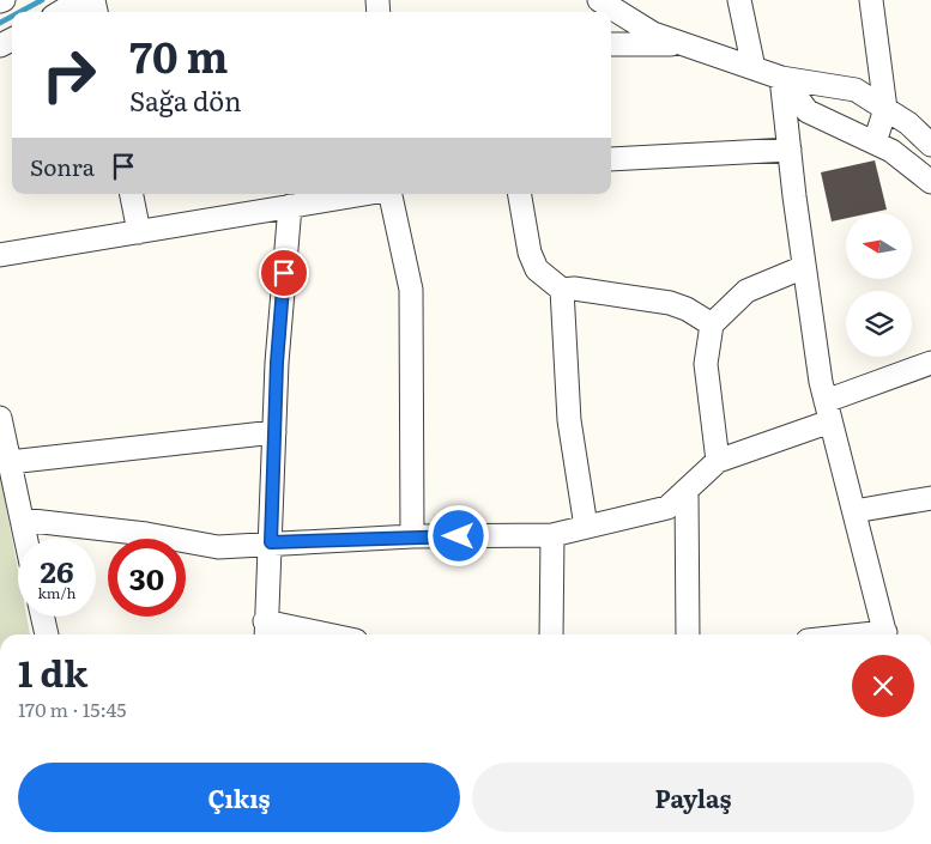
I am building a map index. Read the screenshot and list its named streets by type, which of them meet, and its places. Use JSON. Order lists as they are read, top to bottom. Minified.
{"north":"left","page":{"turn":["70 m","Sağa dön"],"then":"Sonra","speed":"26 km/h","limit":"30","heading":["1 dk","170 m · 15:45"],"buttons":["Çıkış","Paylaş"]}}
